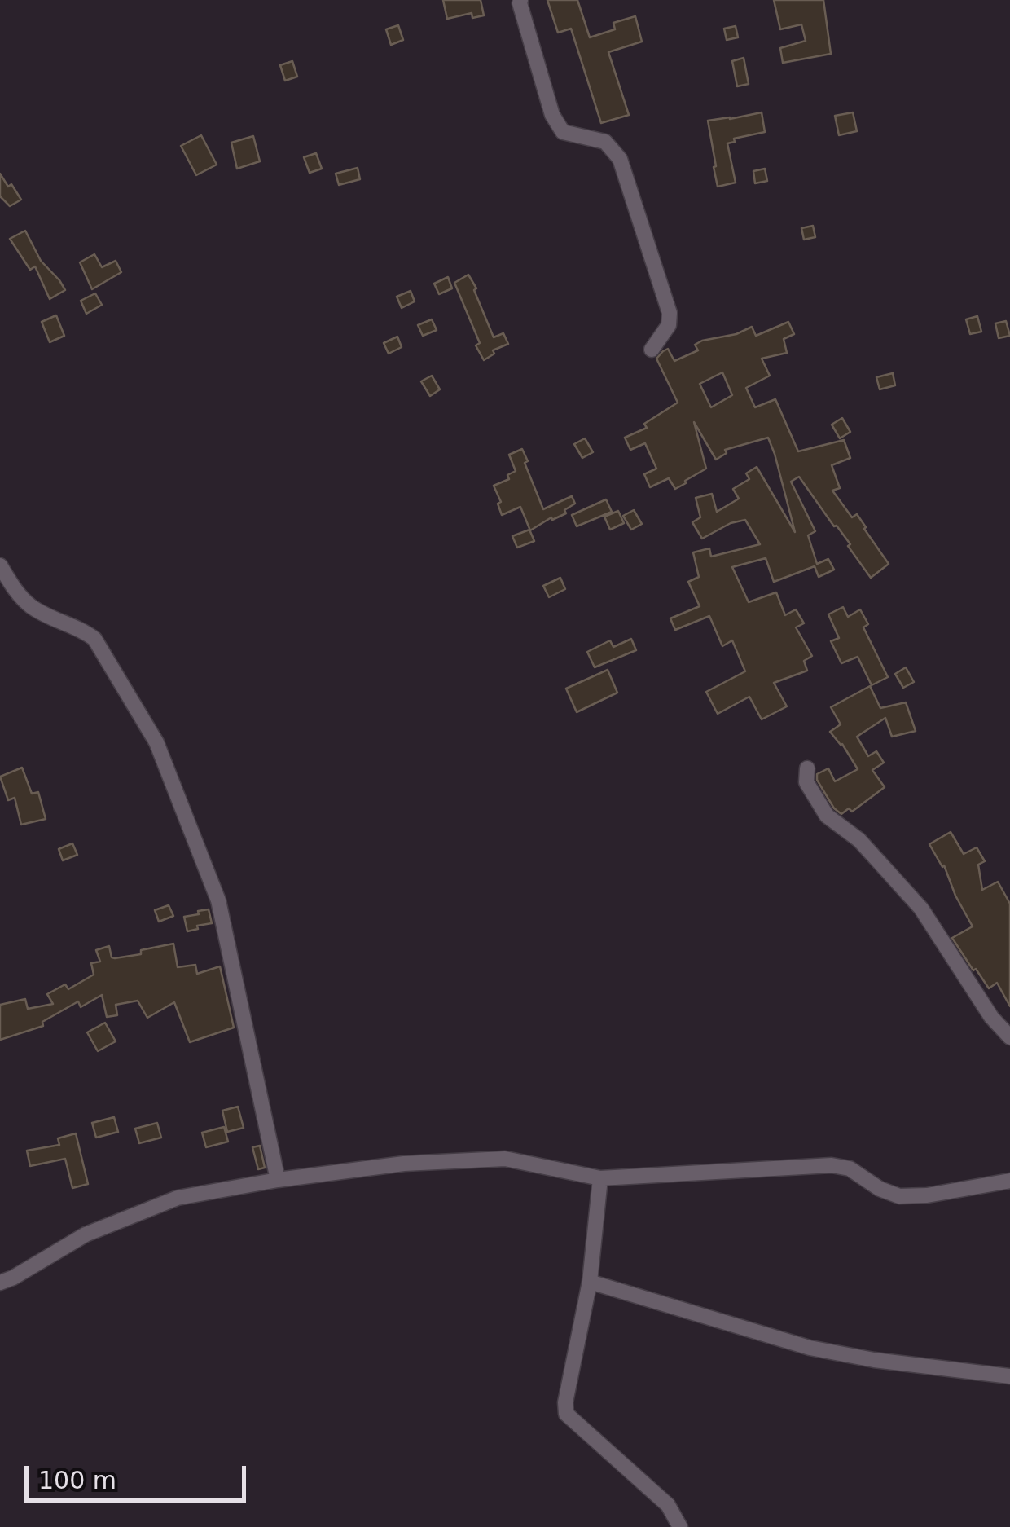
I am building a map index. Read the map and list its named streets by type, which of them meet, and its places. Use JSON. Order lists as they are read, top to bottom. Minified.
{"scale_bar":"100 m"}
